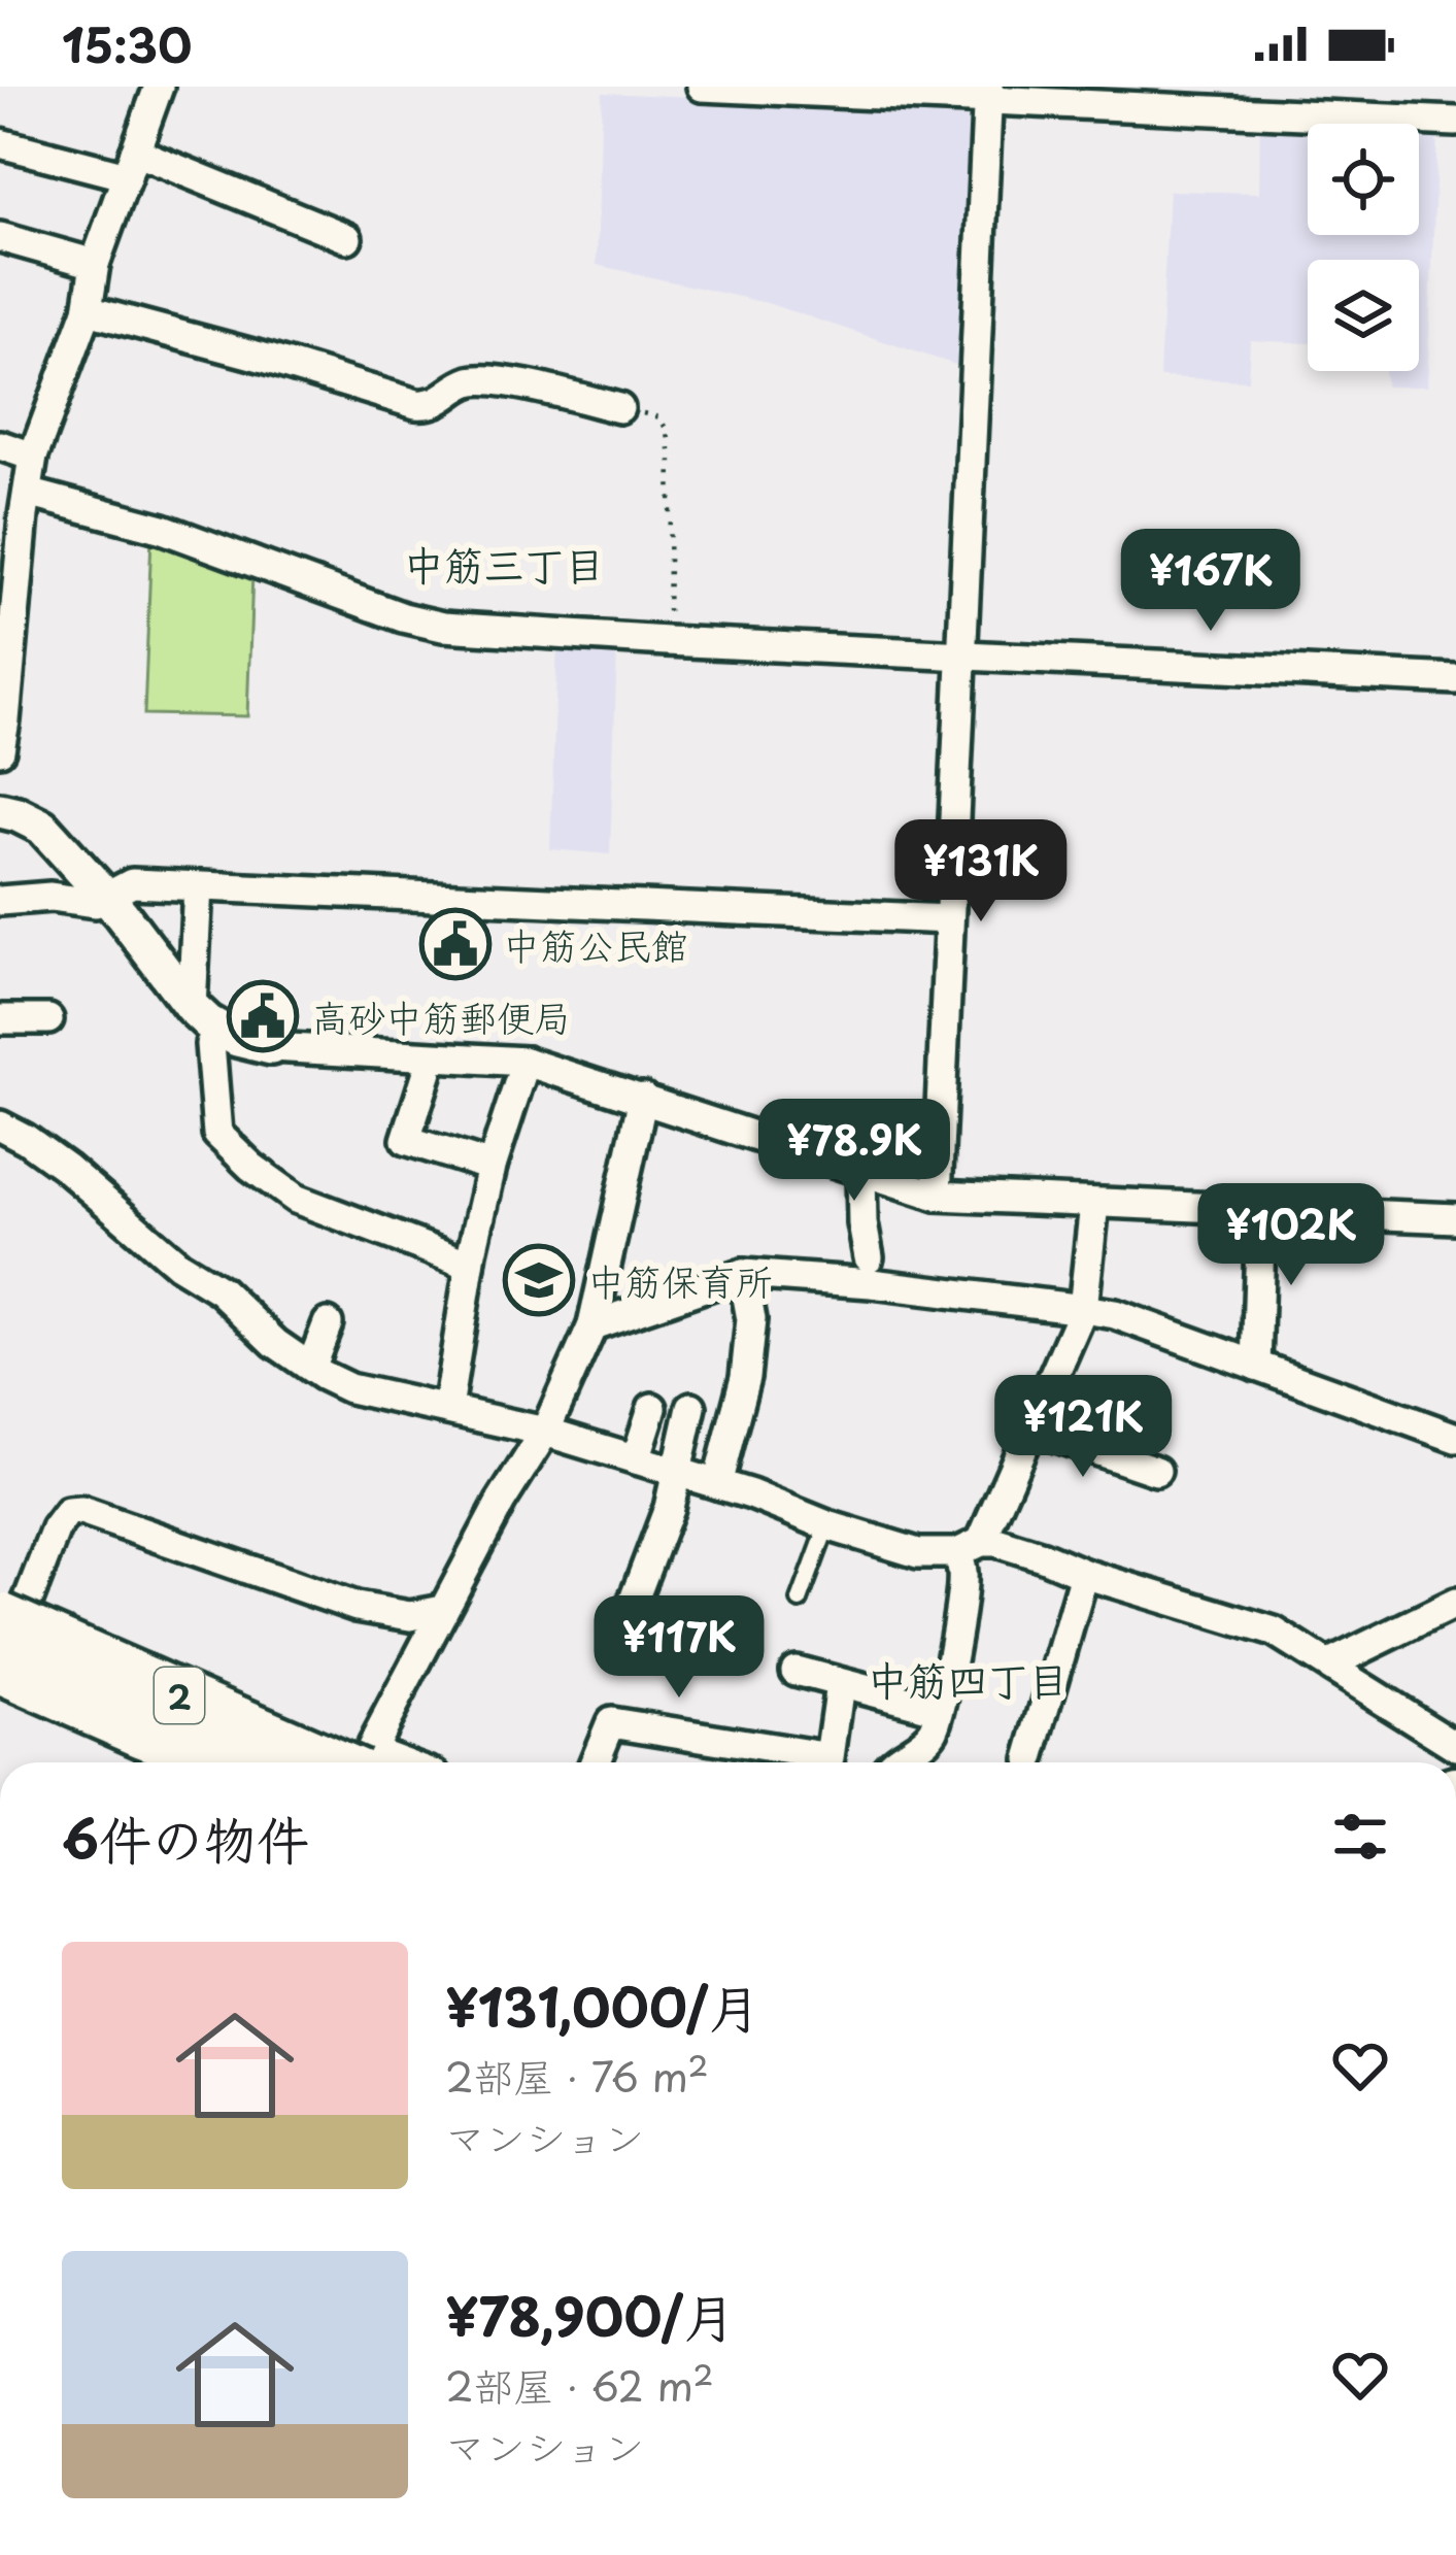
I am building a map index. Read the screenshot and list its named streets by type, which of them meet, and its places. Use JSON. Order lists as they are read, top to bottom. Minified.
{"streets":{"highway":["2"]},"districts":["中筋三丁目","中筋四丁目"],"places":{"public building":["中筋公民館","高砂中筋郵便局"],"school or university":["中筋保育所"]},"page":{"status":"15:30","price":["¥167K","¥131K","¥78.9K","¥102K","¥121K","¥117K"],"heading":"6件の物件","list":[{"name":"¥131,000/月","note":"2部屋 · 76 m² · マンション"},{"name":"¥78,900/月","note":"2部屋 · 62 m² · マンション"}]}}
